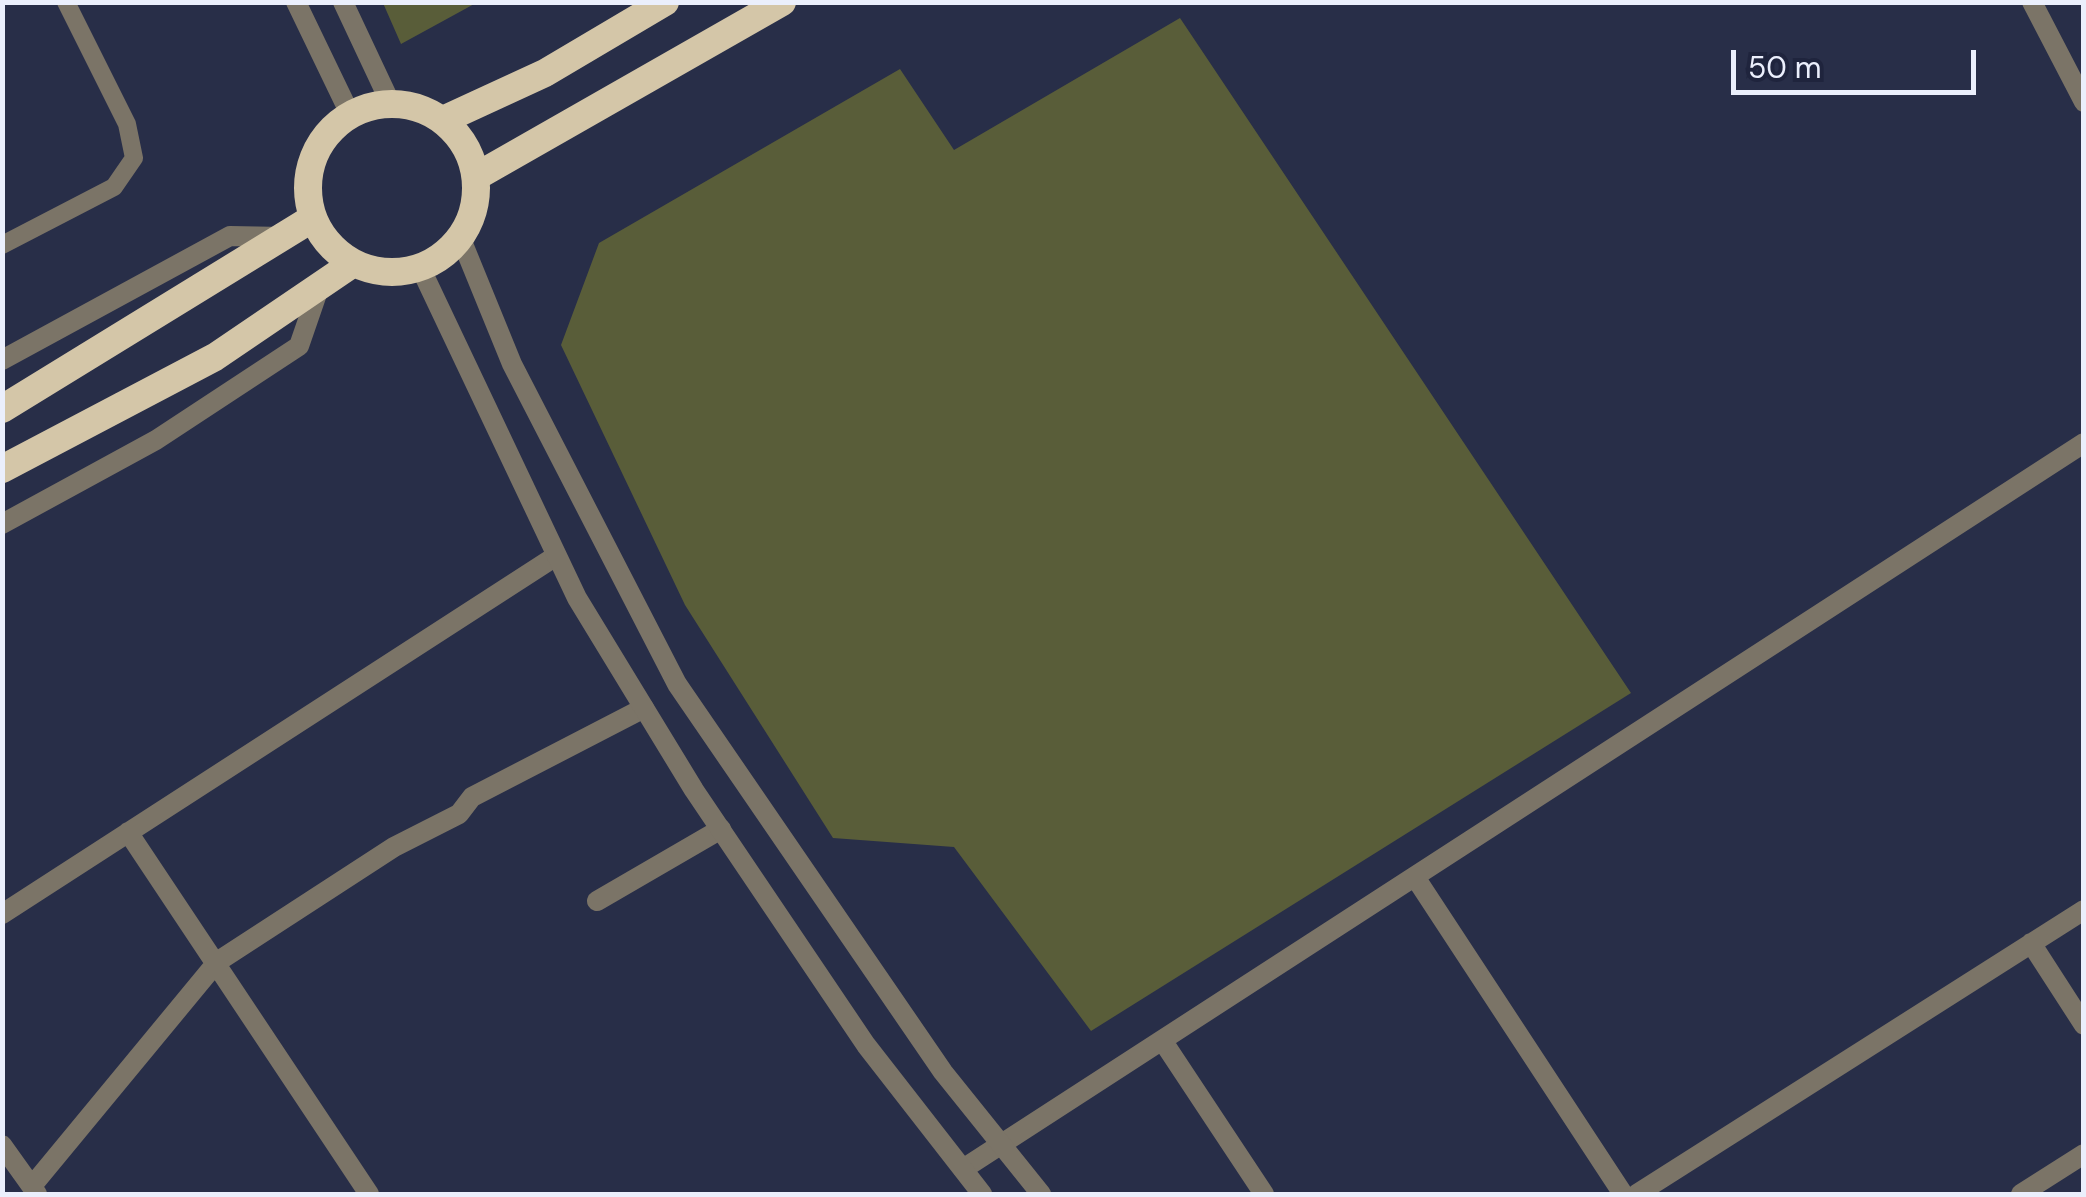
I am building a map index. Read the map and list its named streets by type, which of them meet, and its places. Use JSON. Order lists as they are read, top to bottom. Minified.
{"scale_bar":"50 m"}
